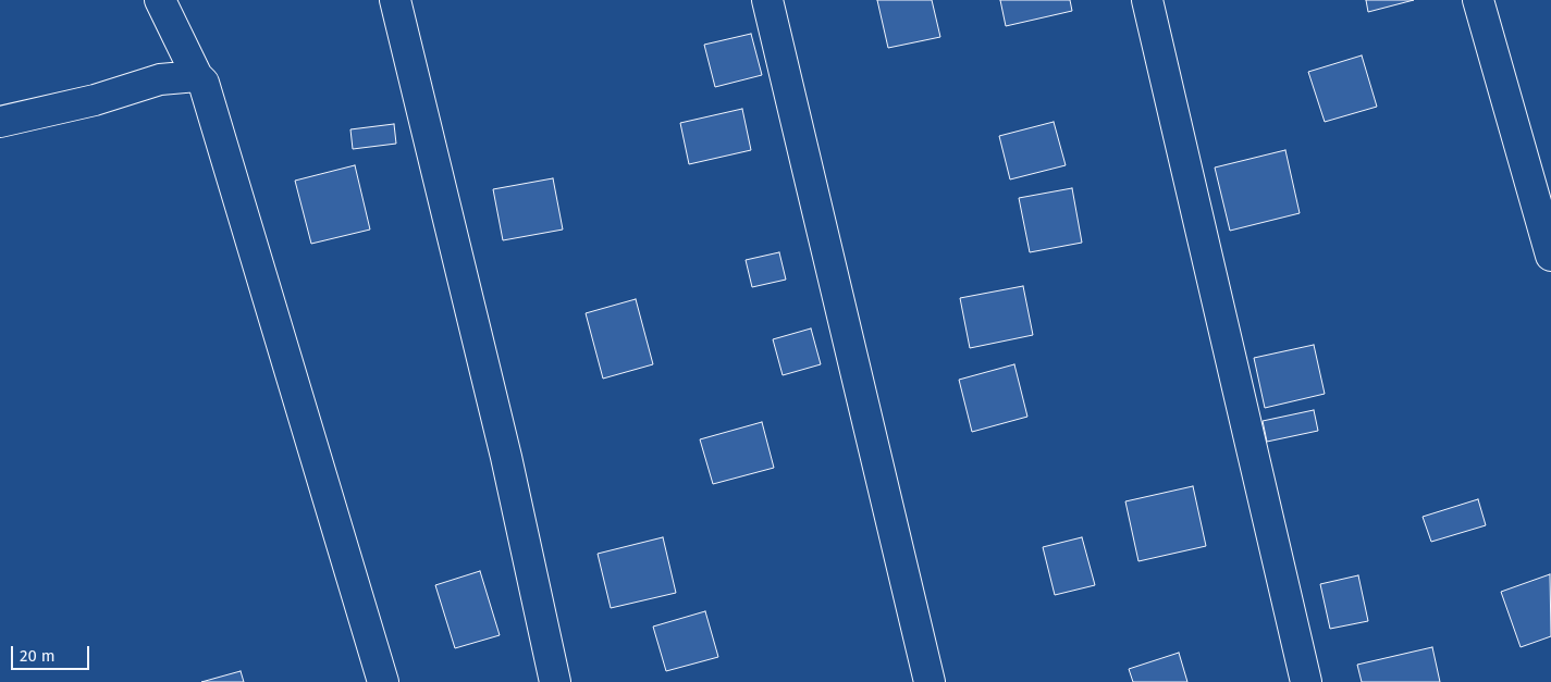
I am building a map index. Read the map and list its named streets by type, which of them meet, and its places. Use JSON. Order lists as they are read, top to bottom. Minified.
{"scale_bar":"20 m"}
